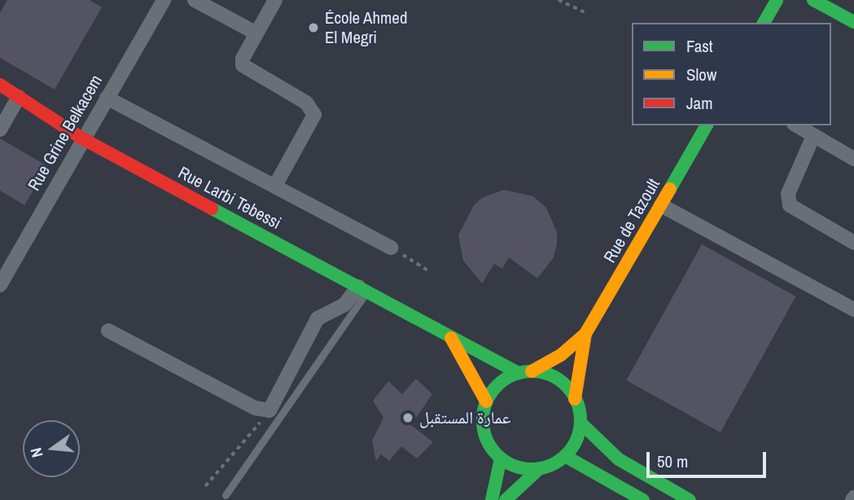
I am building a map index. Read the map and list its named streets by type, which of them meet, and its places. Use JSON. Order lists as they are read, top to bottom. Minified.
{"streets":{"street":["Rue Grine Belkacem","Rue Larbi Tebessi","Rue de Tazoult"]},"crossings":[["Rue Grine Belkacem","Rue Larbi Tebessi"],["Rue Larbi Tebessi","Rue de Tazoult"]],"places":["École Ahmed El Megri","عمارة المستقبل"],"legend":["Fast","Slow","Jam"],"scale_bar":"50 m","north":"left"}
